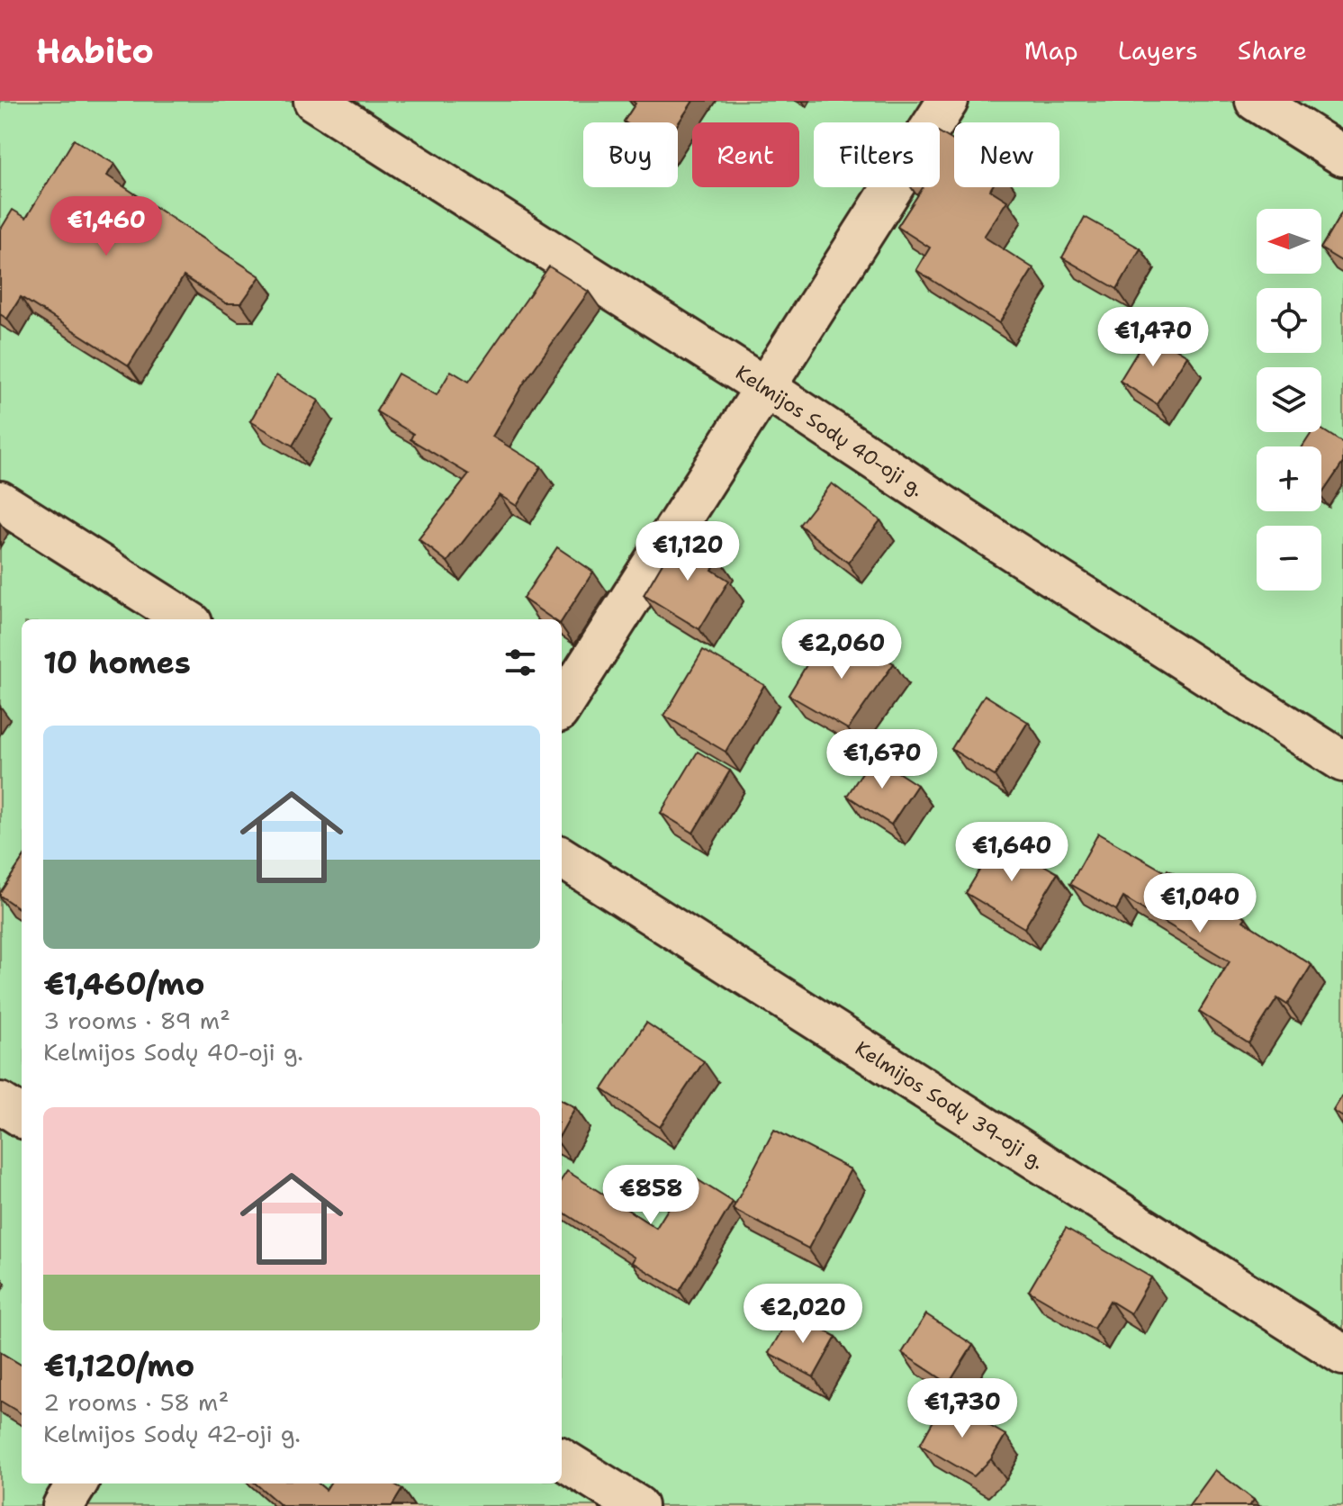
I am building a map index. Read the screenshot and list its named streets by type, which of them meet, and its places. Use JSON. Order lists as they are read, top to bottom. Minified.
{"streets":{"street":["Kelmijos Sodų 40-oji g.","Kelmijos Sodų 39-oji g."]},"north":"left","page":{"header":"Habito","nav":["Map","Layers","Share"],"chip":["Buy","Rent","Filters","New"],"price":["€1,460","€1,470","€1,120","€2,060","€1,670","€1,640","€1,040","€858","€2,020","€1,730"],"map_buttons":["+","−"],"heading":"10 homes","list":[{"name":"€1,460/mo","note":"3 rooms · 89 m² · Kelmijos Sodų 40-oji g."},{"name":"€1,120/mo","note":"2 rooms · 58 m² · Kelmijos Sodų 42-oji g."}]}}
